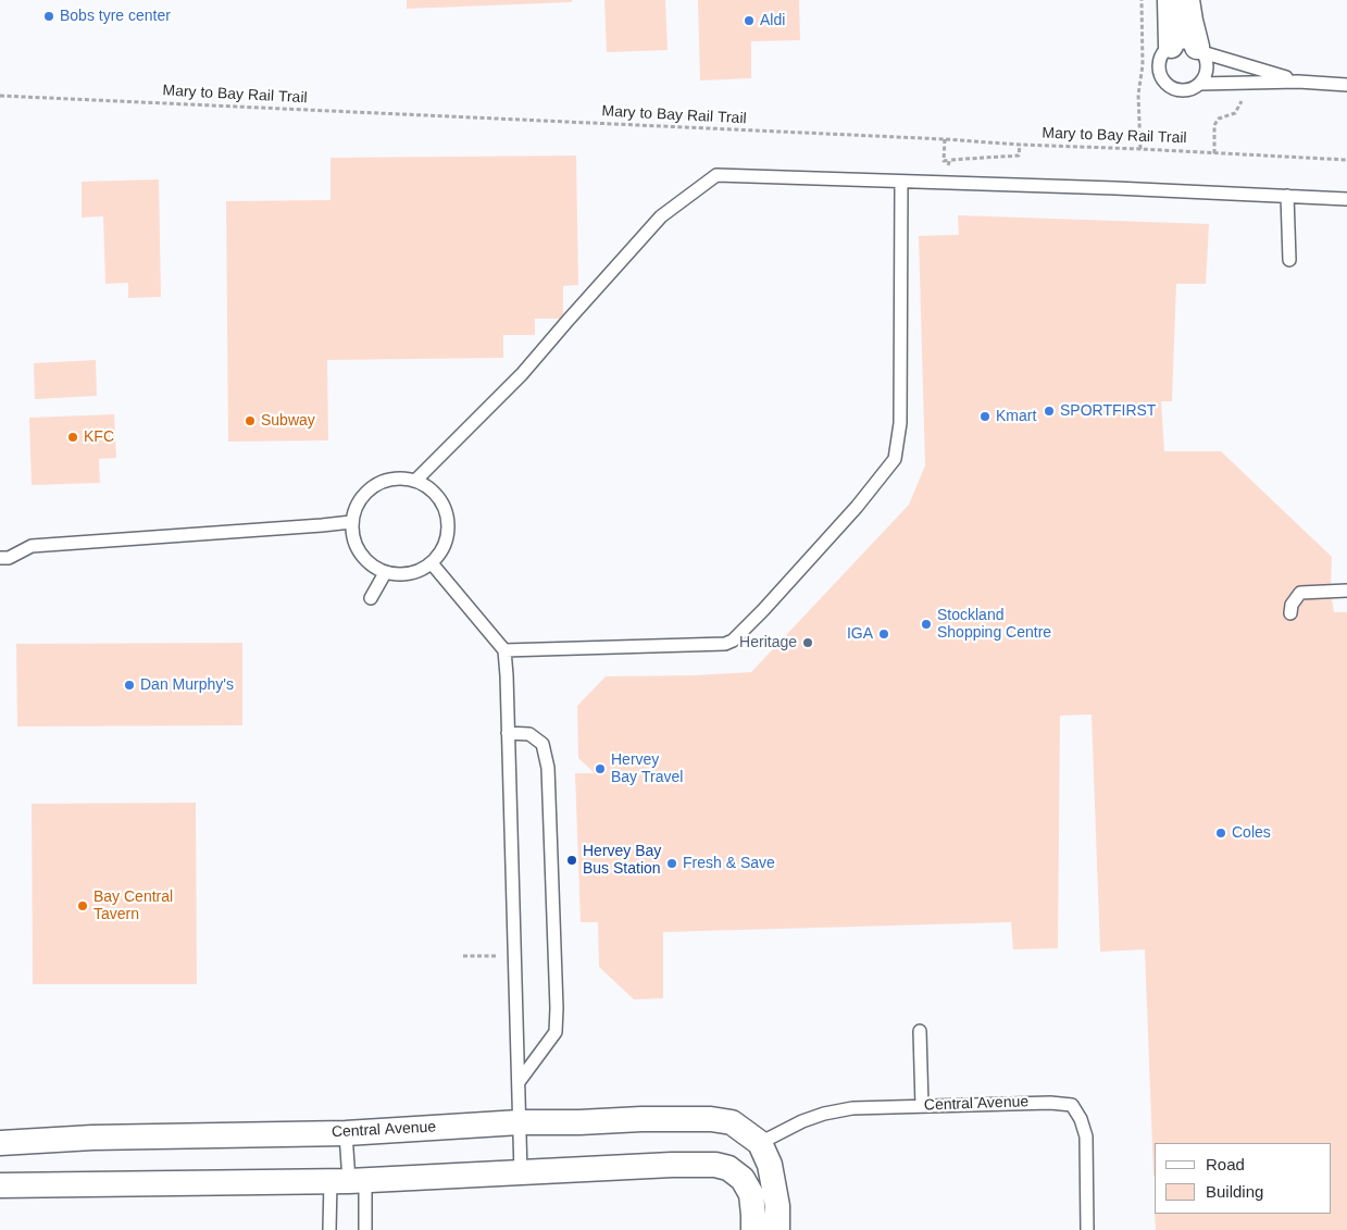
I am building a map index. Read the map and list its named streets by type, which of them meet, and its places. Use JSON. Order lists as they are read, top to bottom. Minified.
{"streets":{"street":["Central Avenue"],"path":["Mary to Bay Rail Trail"]},"places":["Bobs tyre center","Aldi","SPORTFIRST","Kmart","Subway","KFC","Stockland Shopping Centre","IGA","Heritage","Dan Murphy's","Hervey Bay Travel","Coles","Hervey Bay Bus Station","Fresh & Save","Bay Central Tavern"],"legend":["Road","Building"]}
